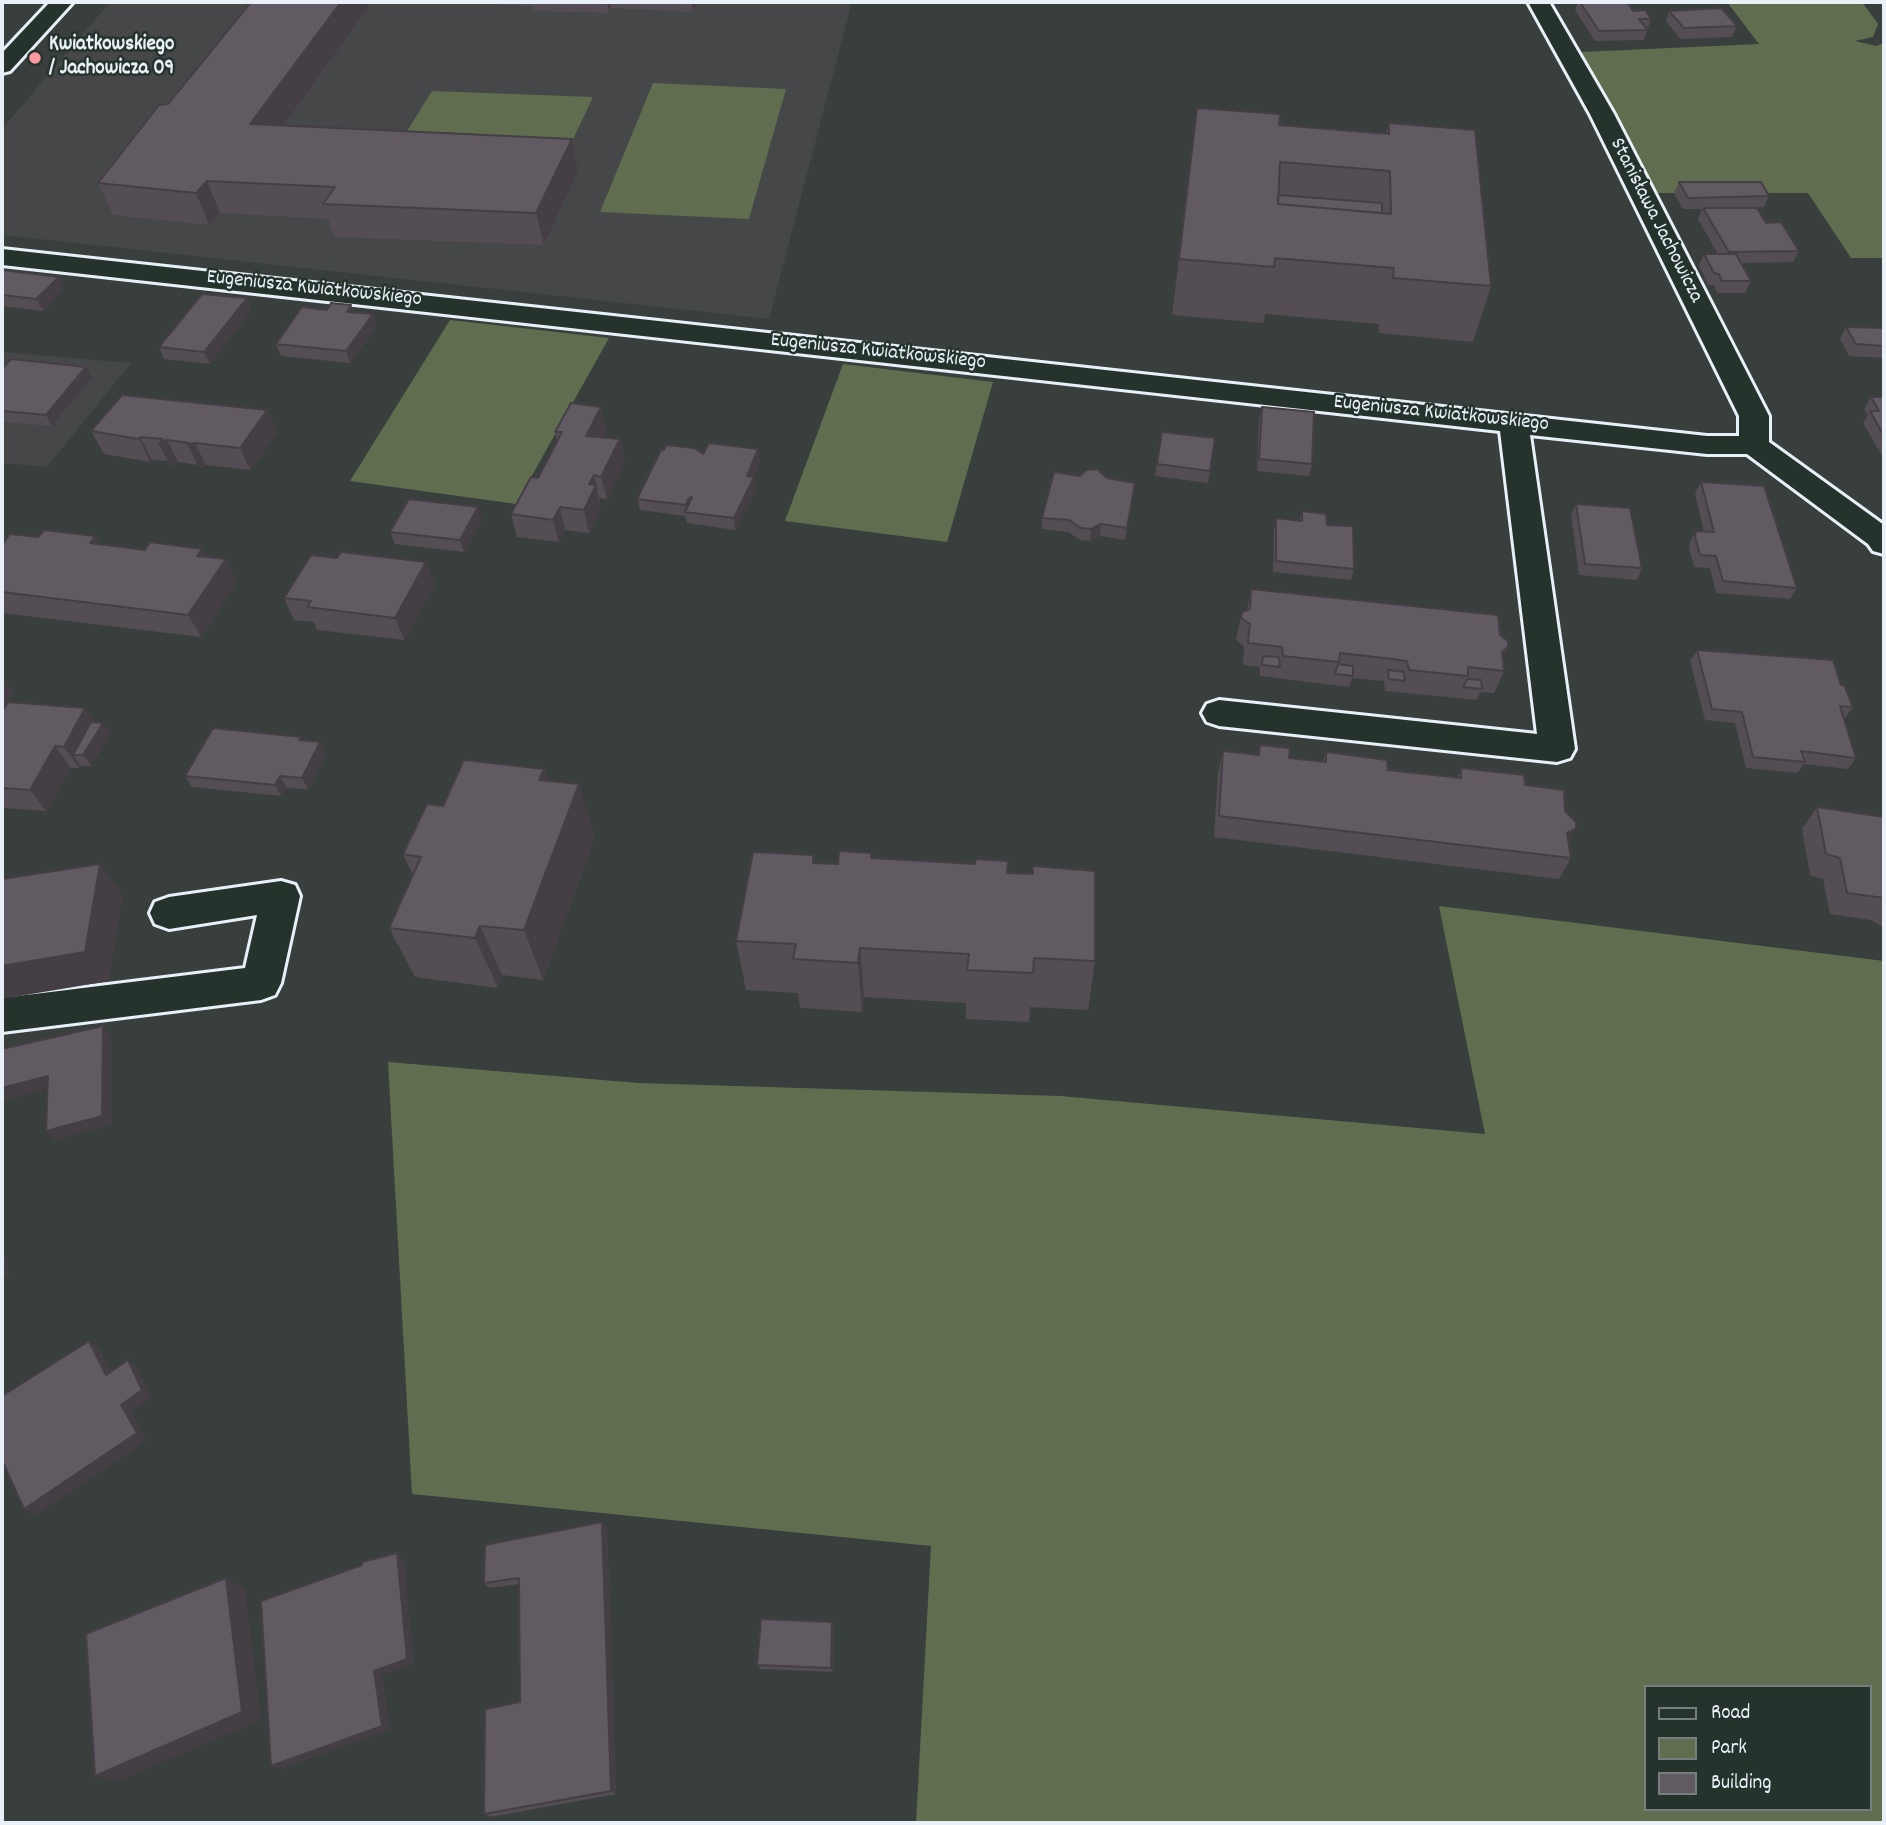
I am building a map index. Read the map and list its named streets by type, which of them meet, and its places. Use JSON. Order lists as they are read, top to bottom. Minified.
{"streets":{"street":["Stanisława Jachowicza","Eugeniusza Kwiatkowskiego"]},"crossings":[["Stanisława Jachowicza","Eugeniusza Kwiatkowskiego"]],"places":["Kwiatkowskiego / Jachowicza 09"],"legend":["Road","Park","Building"]}
